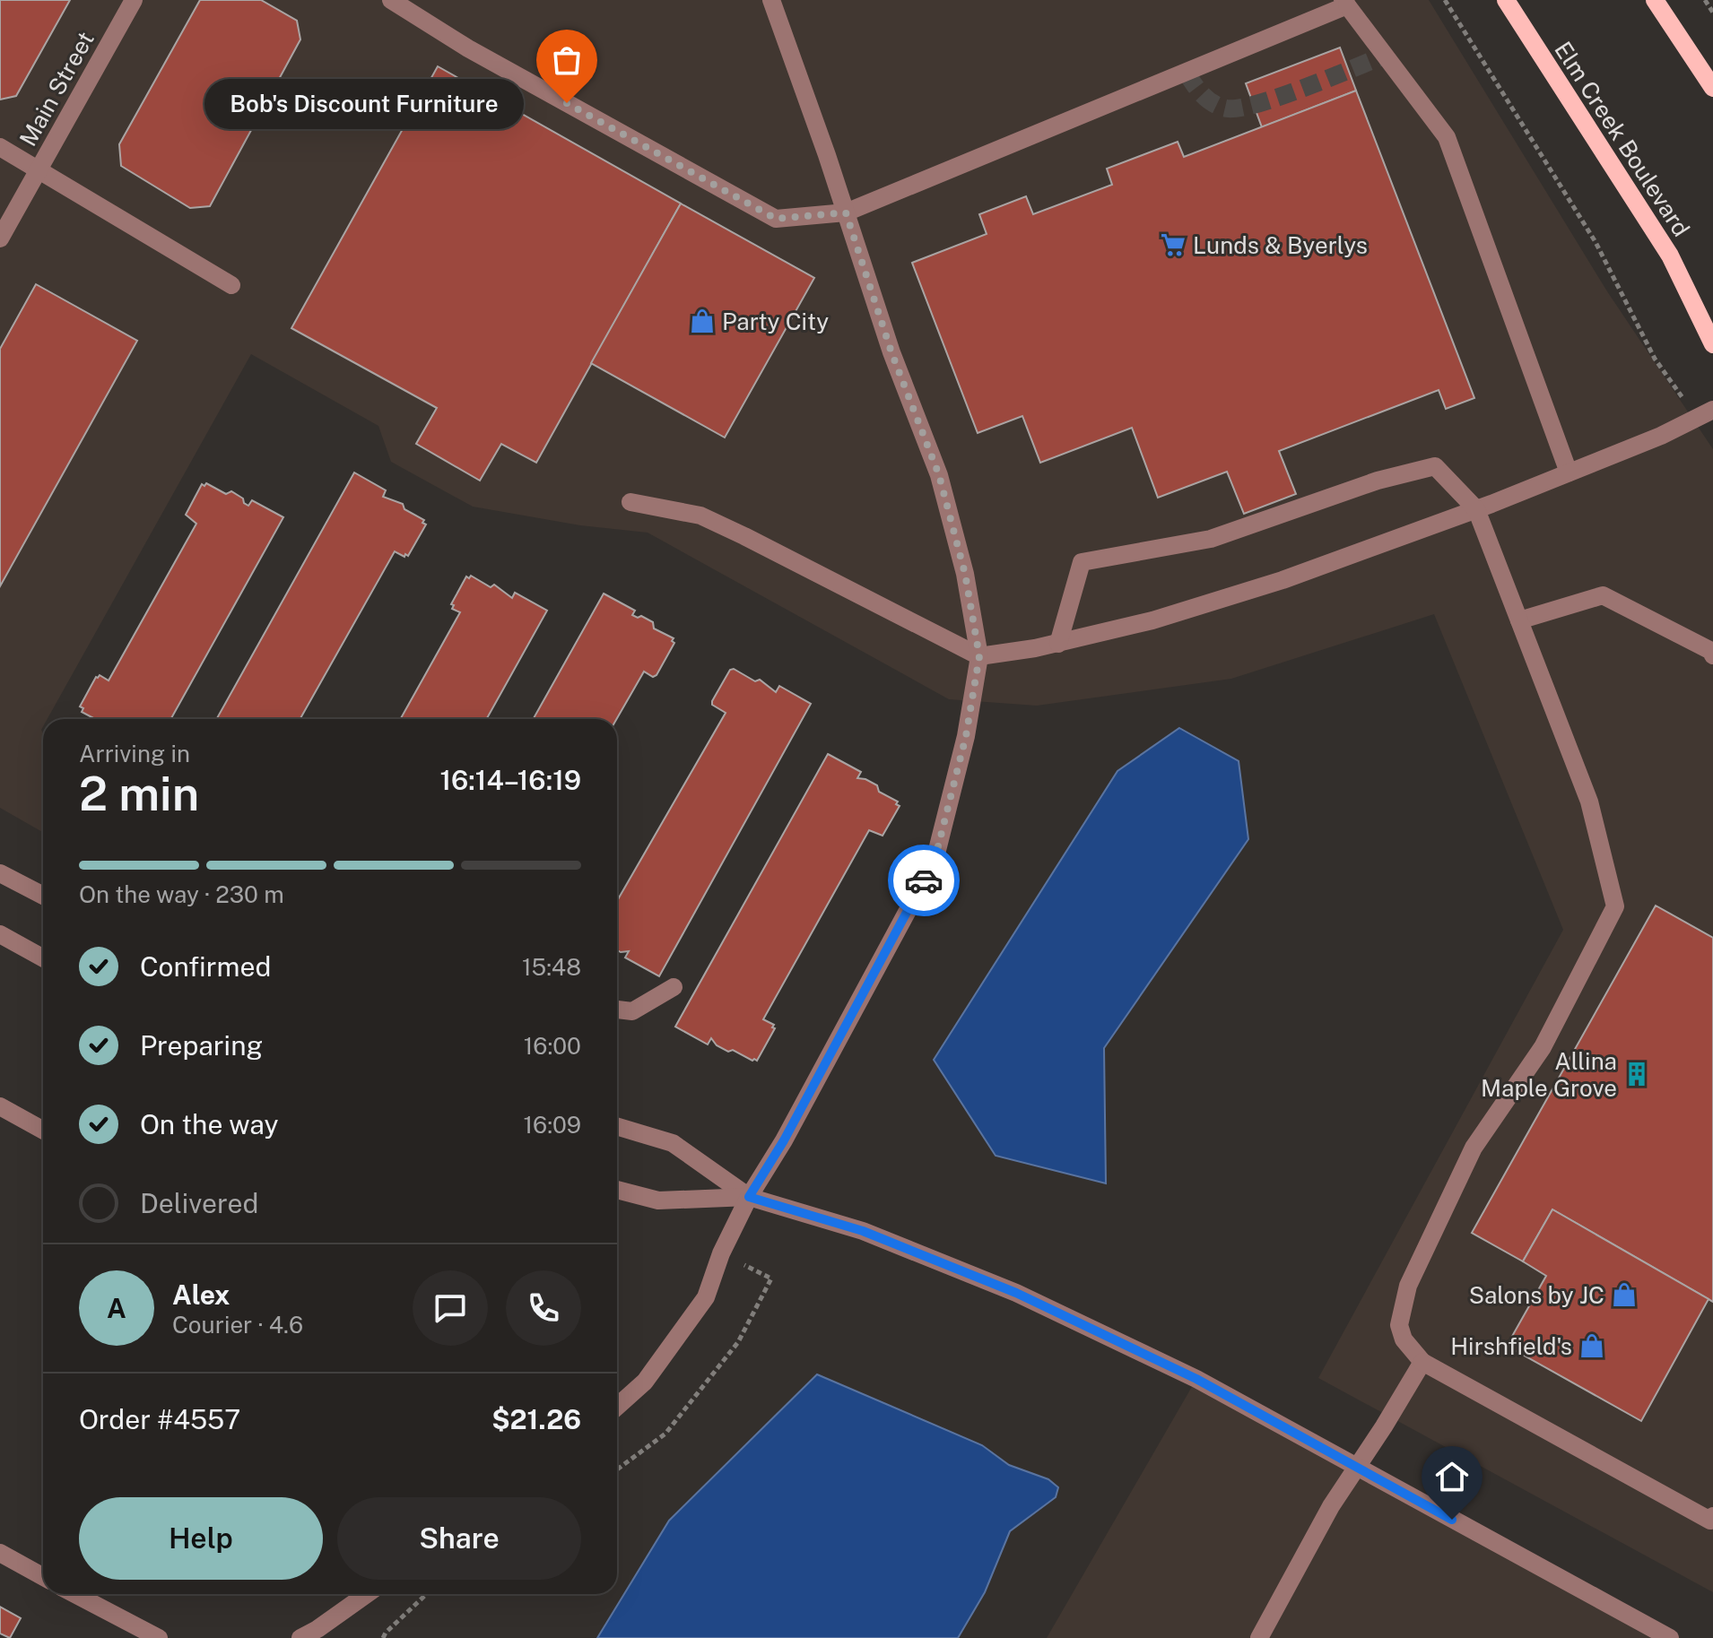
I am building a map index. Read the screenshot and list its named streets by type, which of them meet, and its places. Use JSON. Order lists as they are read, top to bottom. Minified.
{"streets":{"main road":["Elm Creek Boulevard"],"street":["Main Street"]},"places":{"other":["Bob's Discount Furniture"],"supermarket":["Lunds & Byerlys"],"shop":["Party City","Salons by JC","Hirshfield's"],"building":["Allina Maple Grove"]},"page":{"bubble":"Bob's Discount Furniture","heading":["2 min","Arriving in","16:14–16:19"],"panel":["Alex","Courier · 4.6","Order #4557","$21.26"],"bar":"On the way · 230 m","list":[["Confirmed","15:48"],["Preparing","16:00"],["On the way","16:09"],"Delivered"],"round":"A","buttons":["Help","Share"]}}
